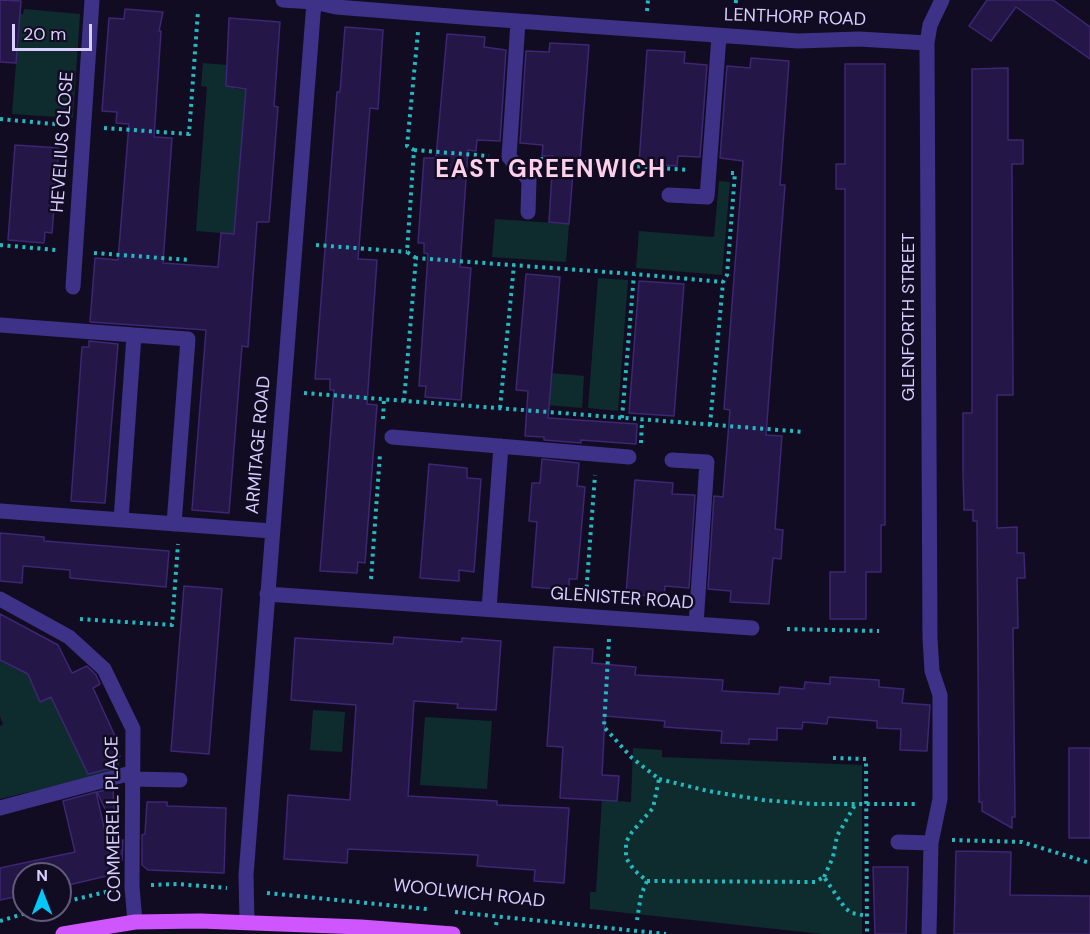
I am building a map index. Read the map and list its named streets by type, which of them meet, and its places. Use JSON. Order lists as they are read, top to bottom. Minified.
{"streets":{"street":["LENTHORP ROAD","HEVELIUS CLOSE","GLENFORTH STREET","ARMITAGE ROAD","GLENISTER ROAD","COMMERELL PLACE"],"path":["WOOLWICH ROAD"]},"crossings":[["LENTHORP ROAD","GLENFORTH STREET"],["LENTHORP ROAD","ARMITAGE ROAD"],["ARMITAGE ROAD","GLENISTER ROAD"]],"districts":["EAST GREENWICH"],"scale_bar":"20 m","north":"top"}
